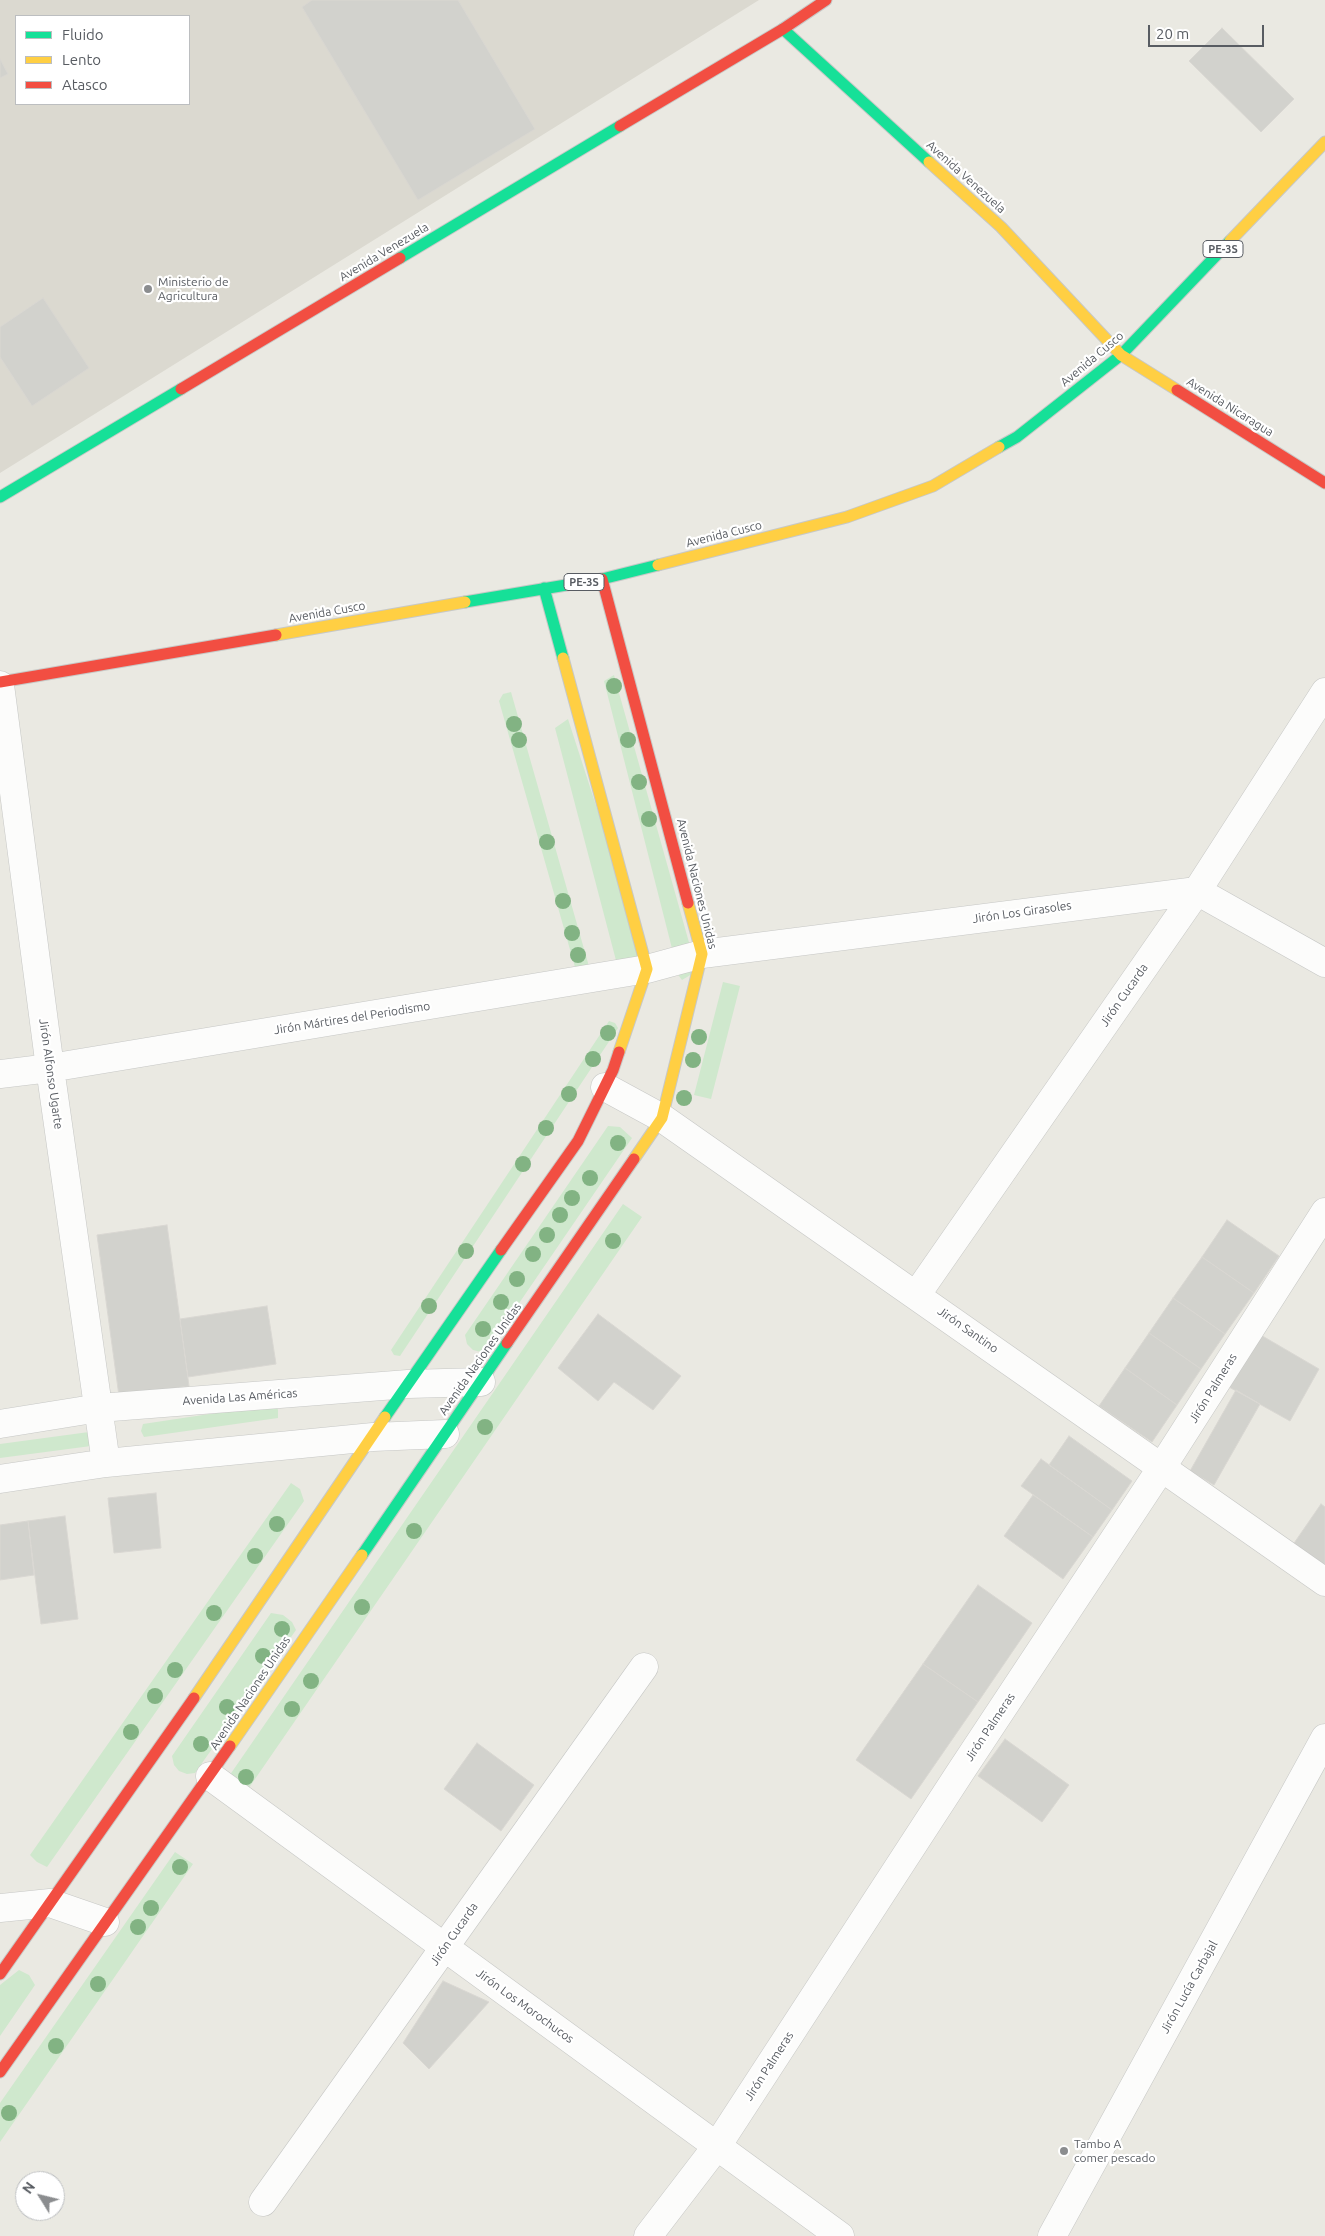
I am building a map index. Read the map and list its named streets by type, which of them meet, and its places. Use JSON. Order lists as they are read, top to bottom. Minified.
{"streets":{"main road":["Avenida Venezuela","PE-3S","Avenida Cusco","Avenida Nicaragua","Avenida Naciones Unidas"],"street":["Jirón Los Girasoles","Jirón Cucarda","Jirón Mártires del Periodismo","Jirón Alfonso Ugarte","Jirón Santino","Jirón Palmeras","Avenida Las Américas","Jirón Lucía Carbajal","Jirón Los Morochucos"]},"crossings":[["Avenida Venezuela","Avenida Cusco"],["Avenida Venezuela","Avenida Nicaragua"],["Avenida Cusco","Avenida Nicaragua"],["Avenida Cusco","Avenida Naciones Unidas"],["Avenida Cusco","Jirón Alfonso Ugarte"],["Avenida Naciones Unidas","Jirón Los Girasoles"],["Avenida Naciones Unidas","Jirón Mártires del Periodismo"],["Avenida Naciones Unidas","Jirón Santino"],["Avenida Naciones Unidas","Avenida Las Américas"],["Avenida Naciones Unidas","Jirón Los Morochucos"],["Jirón Los Girasoles","Jirón Cucarda"],["Jirón Los Girasoles","Jirón Mártires del Periodismo"],["Jirón Cucarda","Jirón Santino"],["Jirón Cucarda","Jirón Los Morochucos"],["Jirón Mártires del Periodismo","Jirón Alfonso Ugarte"],["Jirón Alfonso Ugarte","Avenida Las Américas"],["Jirón Santino","Jirón Palmeras"],["Jirón Palmeras","Jirón Los Morochucos"]],"places":["Ministerio de Agricultura","Tambo A comer pescado"],"legend":["Fluido","Lento","Atasco"],"scale_bar":"20 m","north":"top left"}
